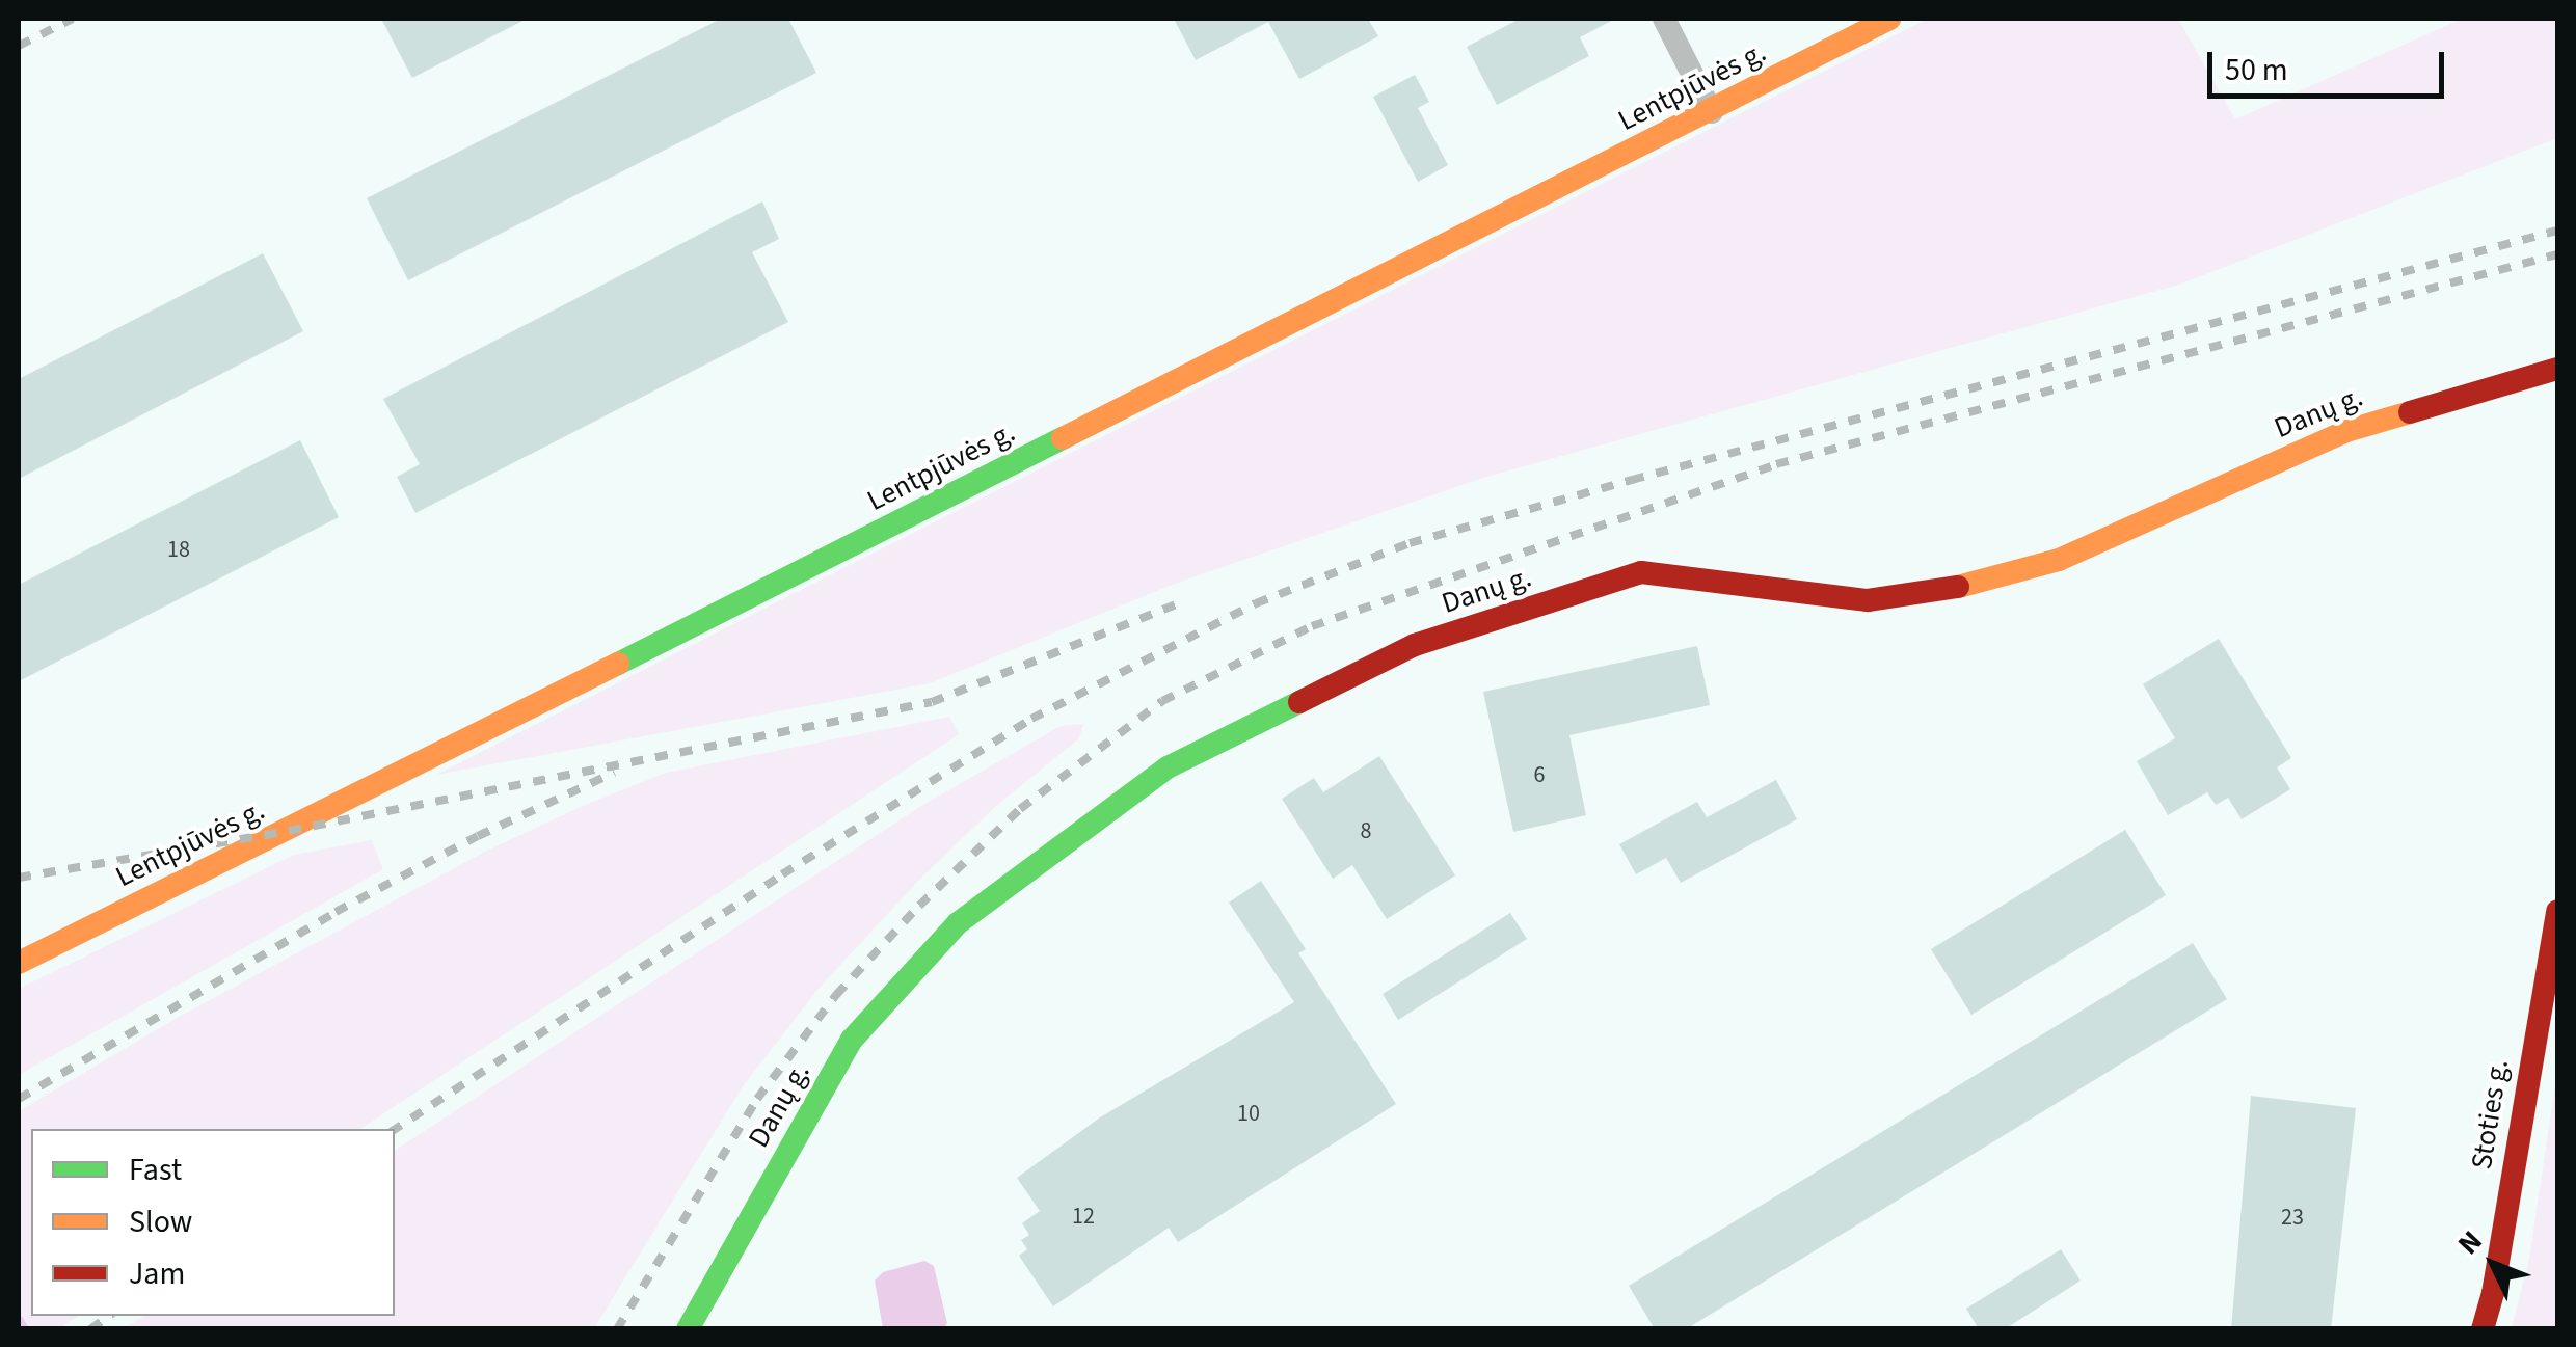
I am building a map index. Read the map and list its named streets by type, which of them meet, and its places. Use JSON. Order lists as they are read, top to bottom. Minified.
{"streets":{"street":["Lentpjūvės g.","Danų g.","Stoties g."]},"house_numbers":["18","6","8","10","12","23"],"legend":["Fast","Slow","Jam"],"scale_bar":"50 m","north":"top left"}
